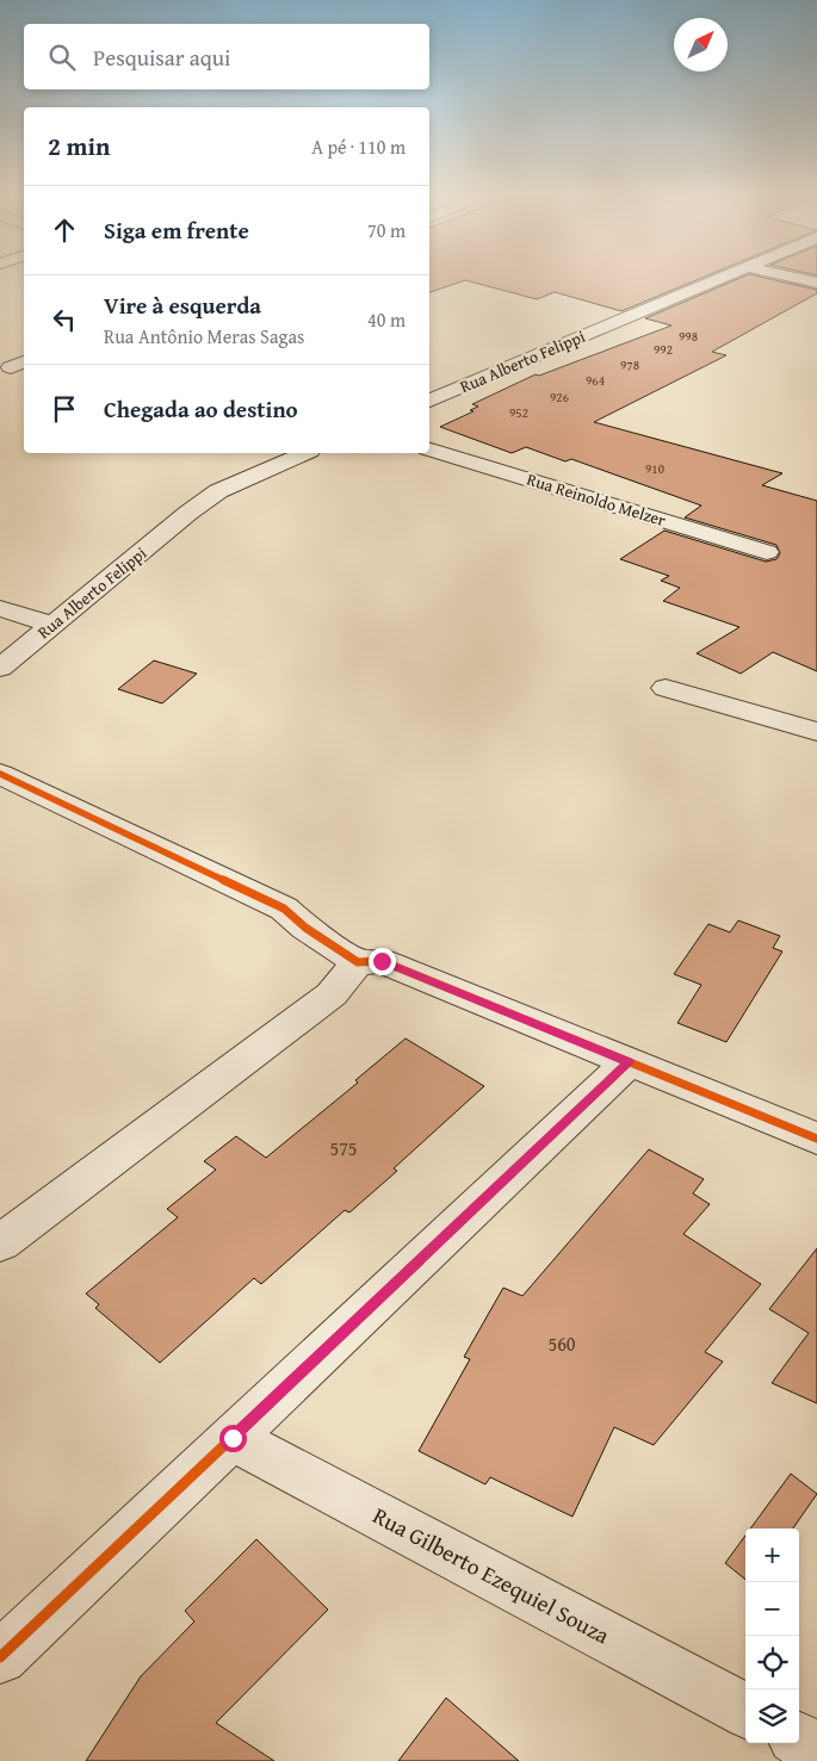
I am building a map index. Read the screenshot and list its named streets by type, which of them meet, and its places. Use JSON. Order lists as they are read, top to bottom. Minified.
{"streets":{"street":["Rua Alberto Felippi","Rua Reinoldo Melzer","Rua Gilberto Ezequiel Souza"]},"house_numbers":["998","992","978","964","926","952","910","575","560"],"north":"top right","page":{"search":"Pesquisar aqui","heading":["2 min","A pé · 110 m"],"list":[["Siga em frente","70 m"],["Vire à esquerda","Rua Antônio Meras Sagas","40 m"],"Chegada ao destino"],"map_buttons":["+","−"]}}
